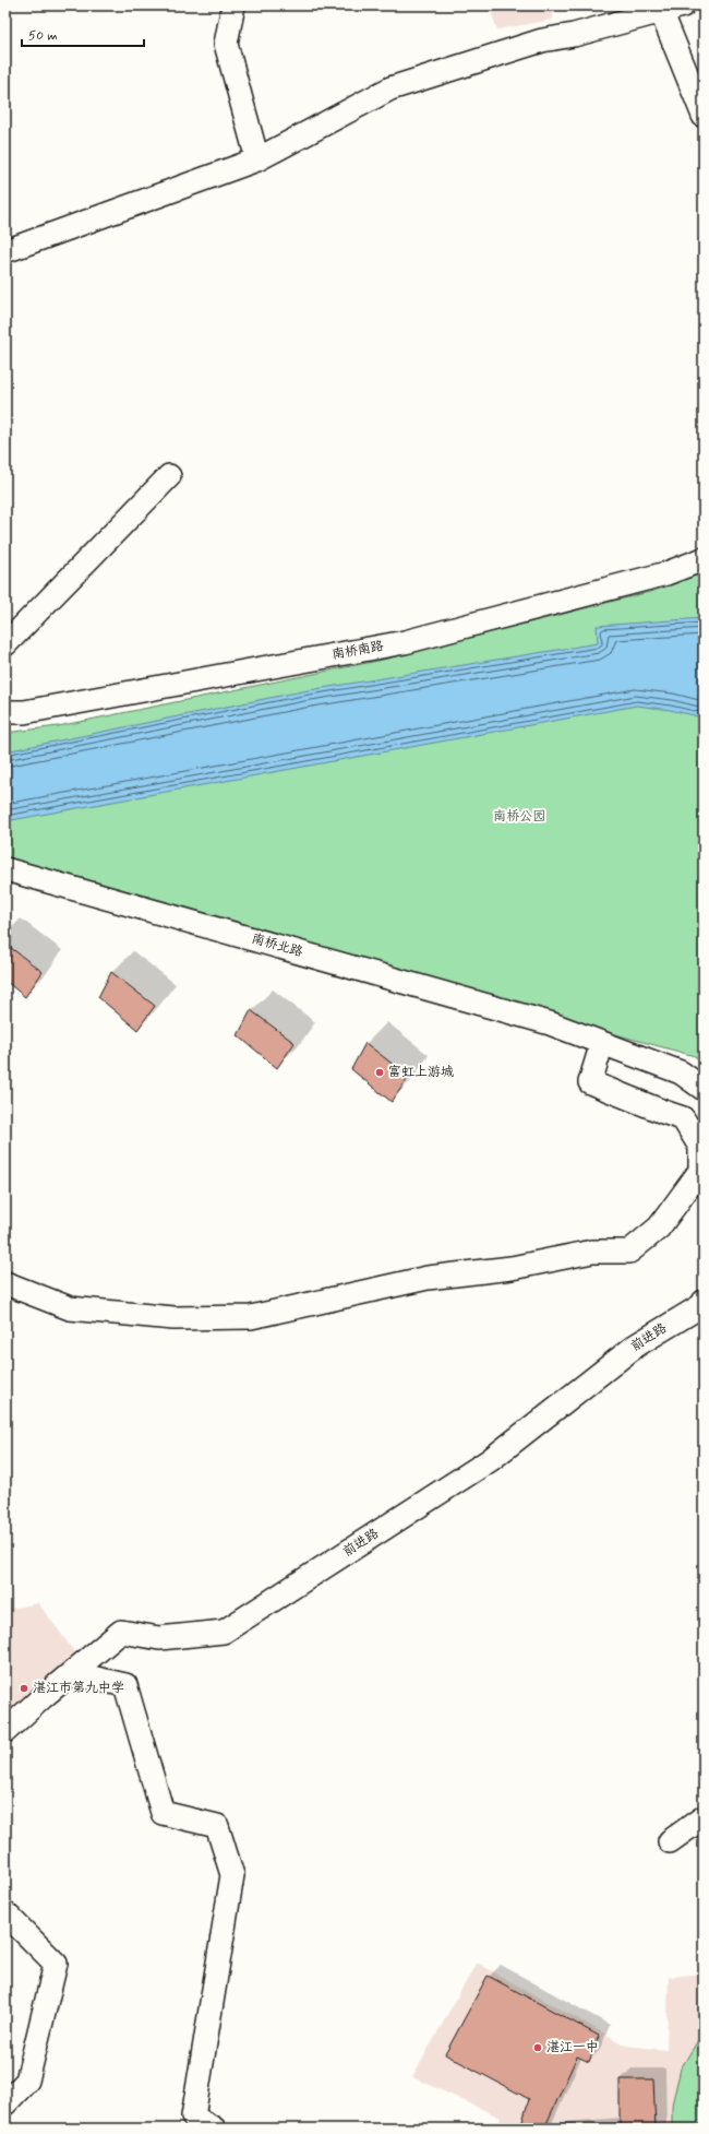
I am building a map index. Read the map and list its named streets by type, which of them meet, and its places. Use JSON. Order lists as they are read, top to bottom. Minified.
{"streets":{"street":["南桥南路","南桥北路","前进路"]},"parks":["南桥公园"],"places":["富虹上游城","湛江市第九中学","湛江一中"],"scale_bar":"50 m"}
